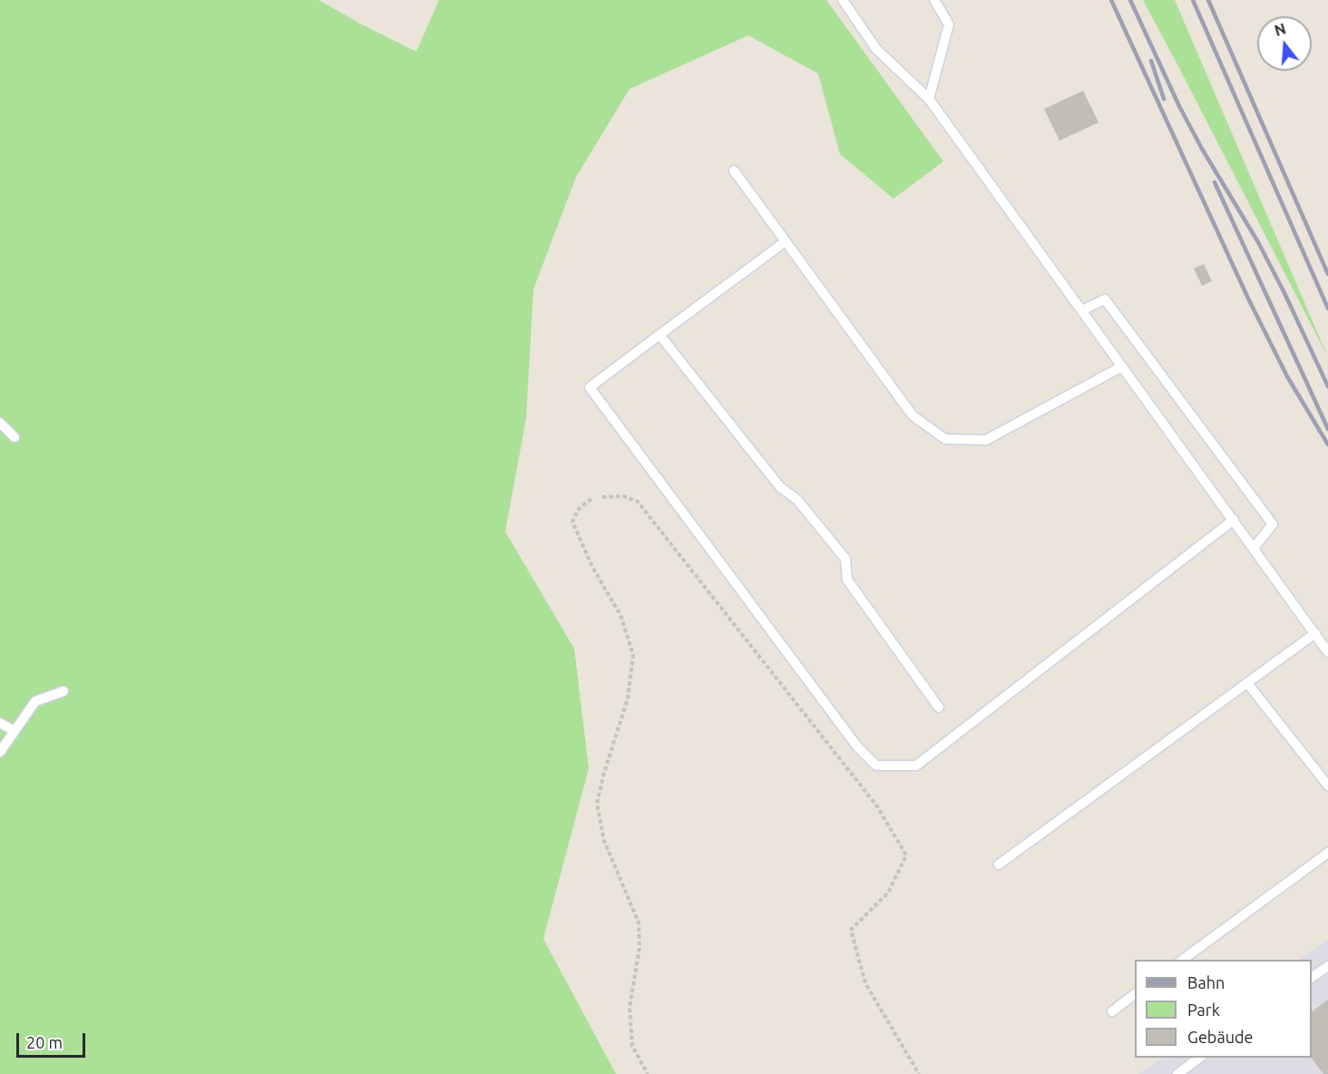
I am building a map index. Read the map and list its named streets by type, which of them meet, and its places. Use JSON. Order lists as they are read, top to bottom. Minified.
{"legend":["Bahn","Park","Gebäude"],"scale_bar":"20 m","north":"top"}
